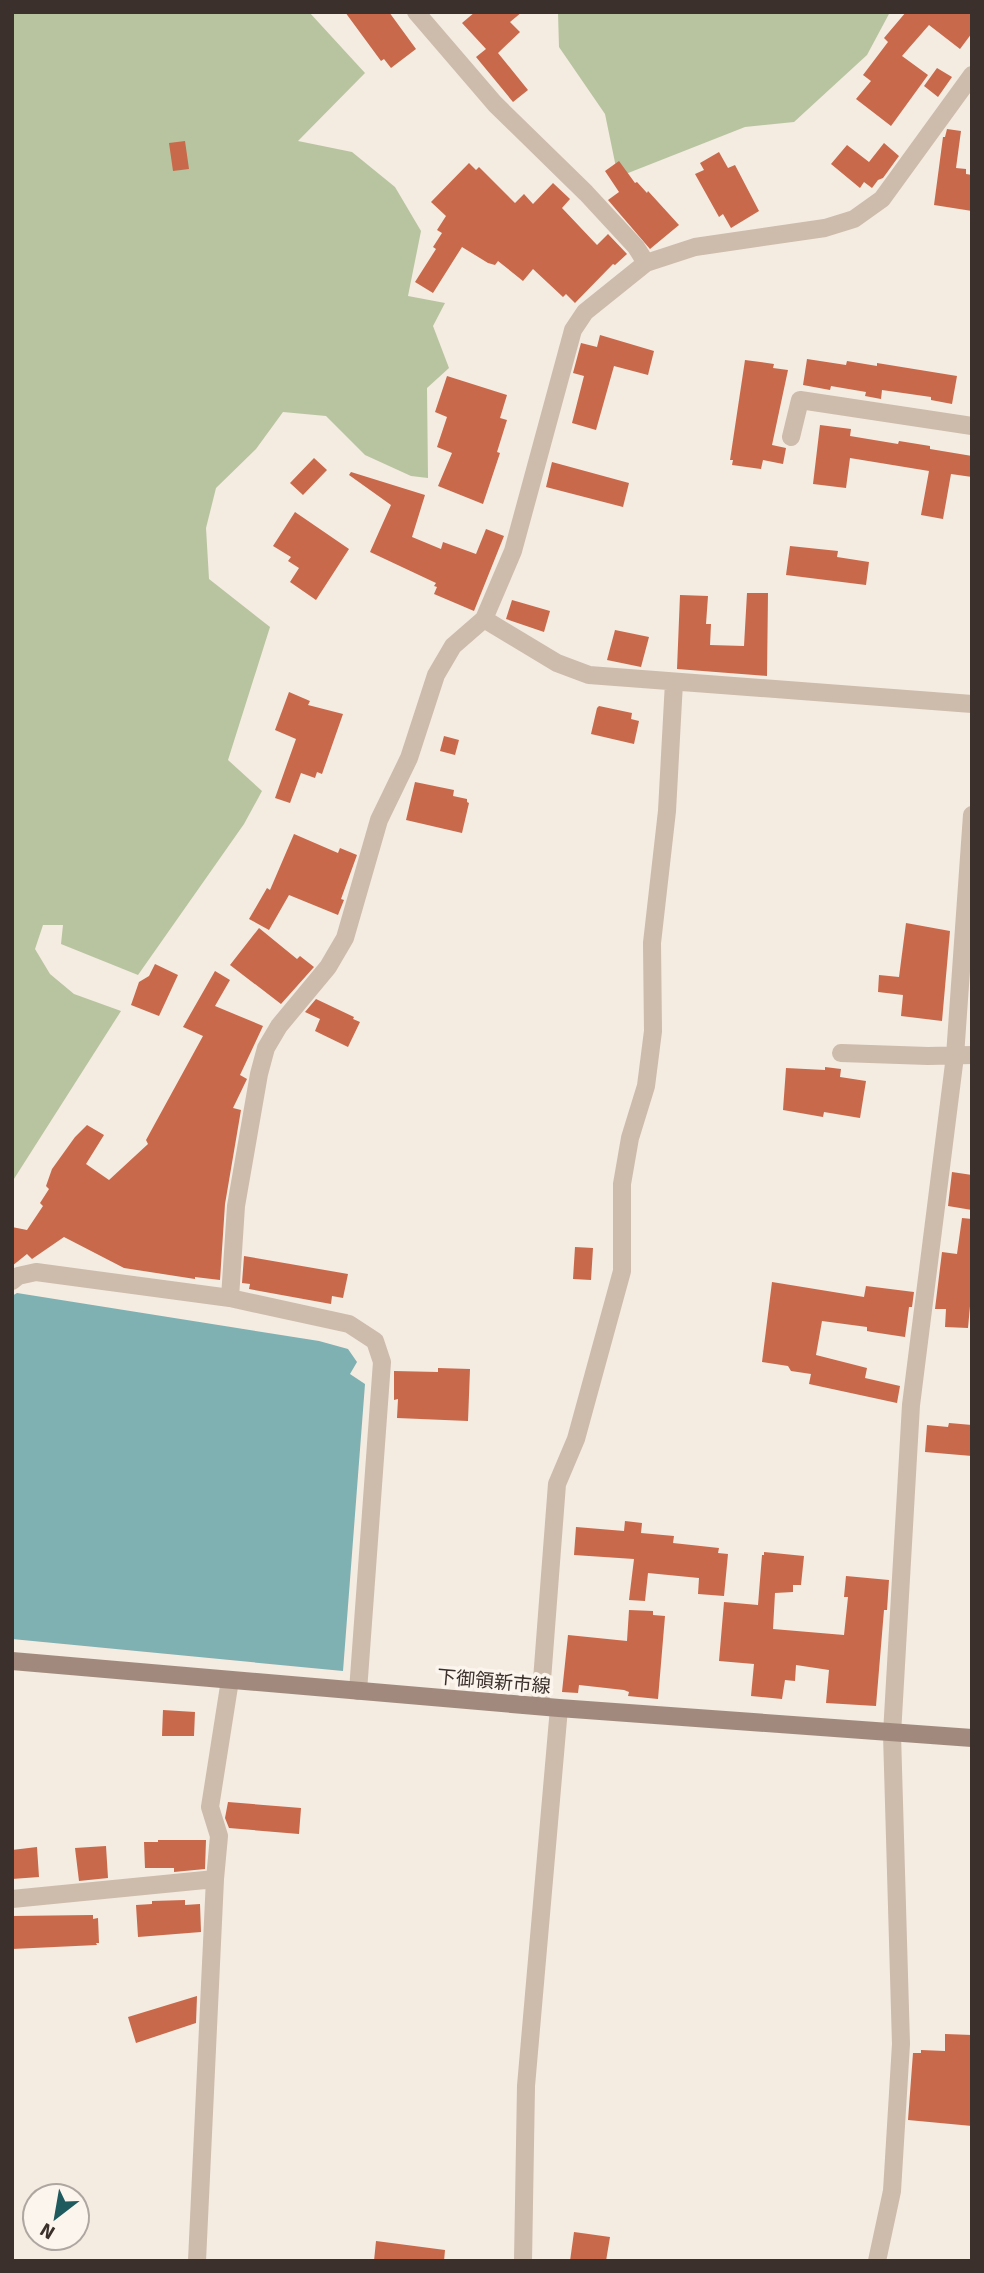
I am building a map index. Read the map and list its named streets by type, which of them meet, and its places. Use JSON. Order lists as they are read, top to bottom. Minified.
{"streets":{"main road":["下御領新市線"]},"north":"bottom left"}
